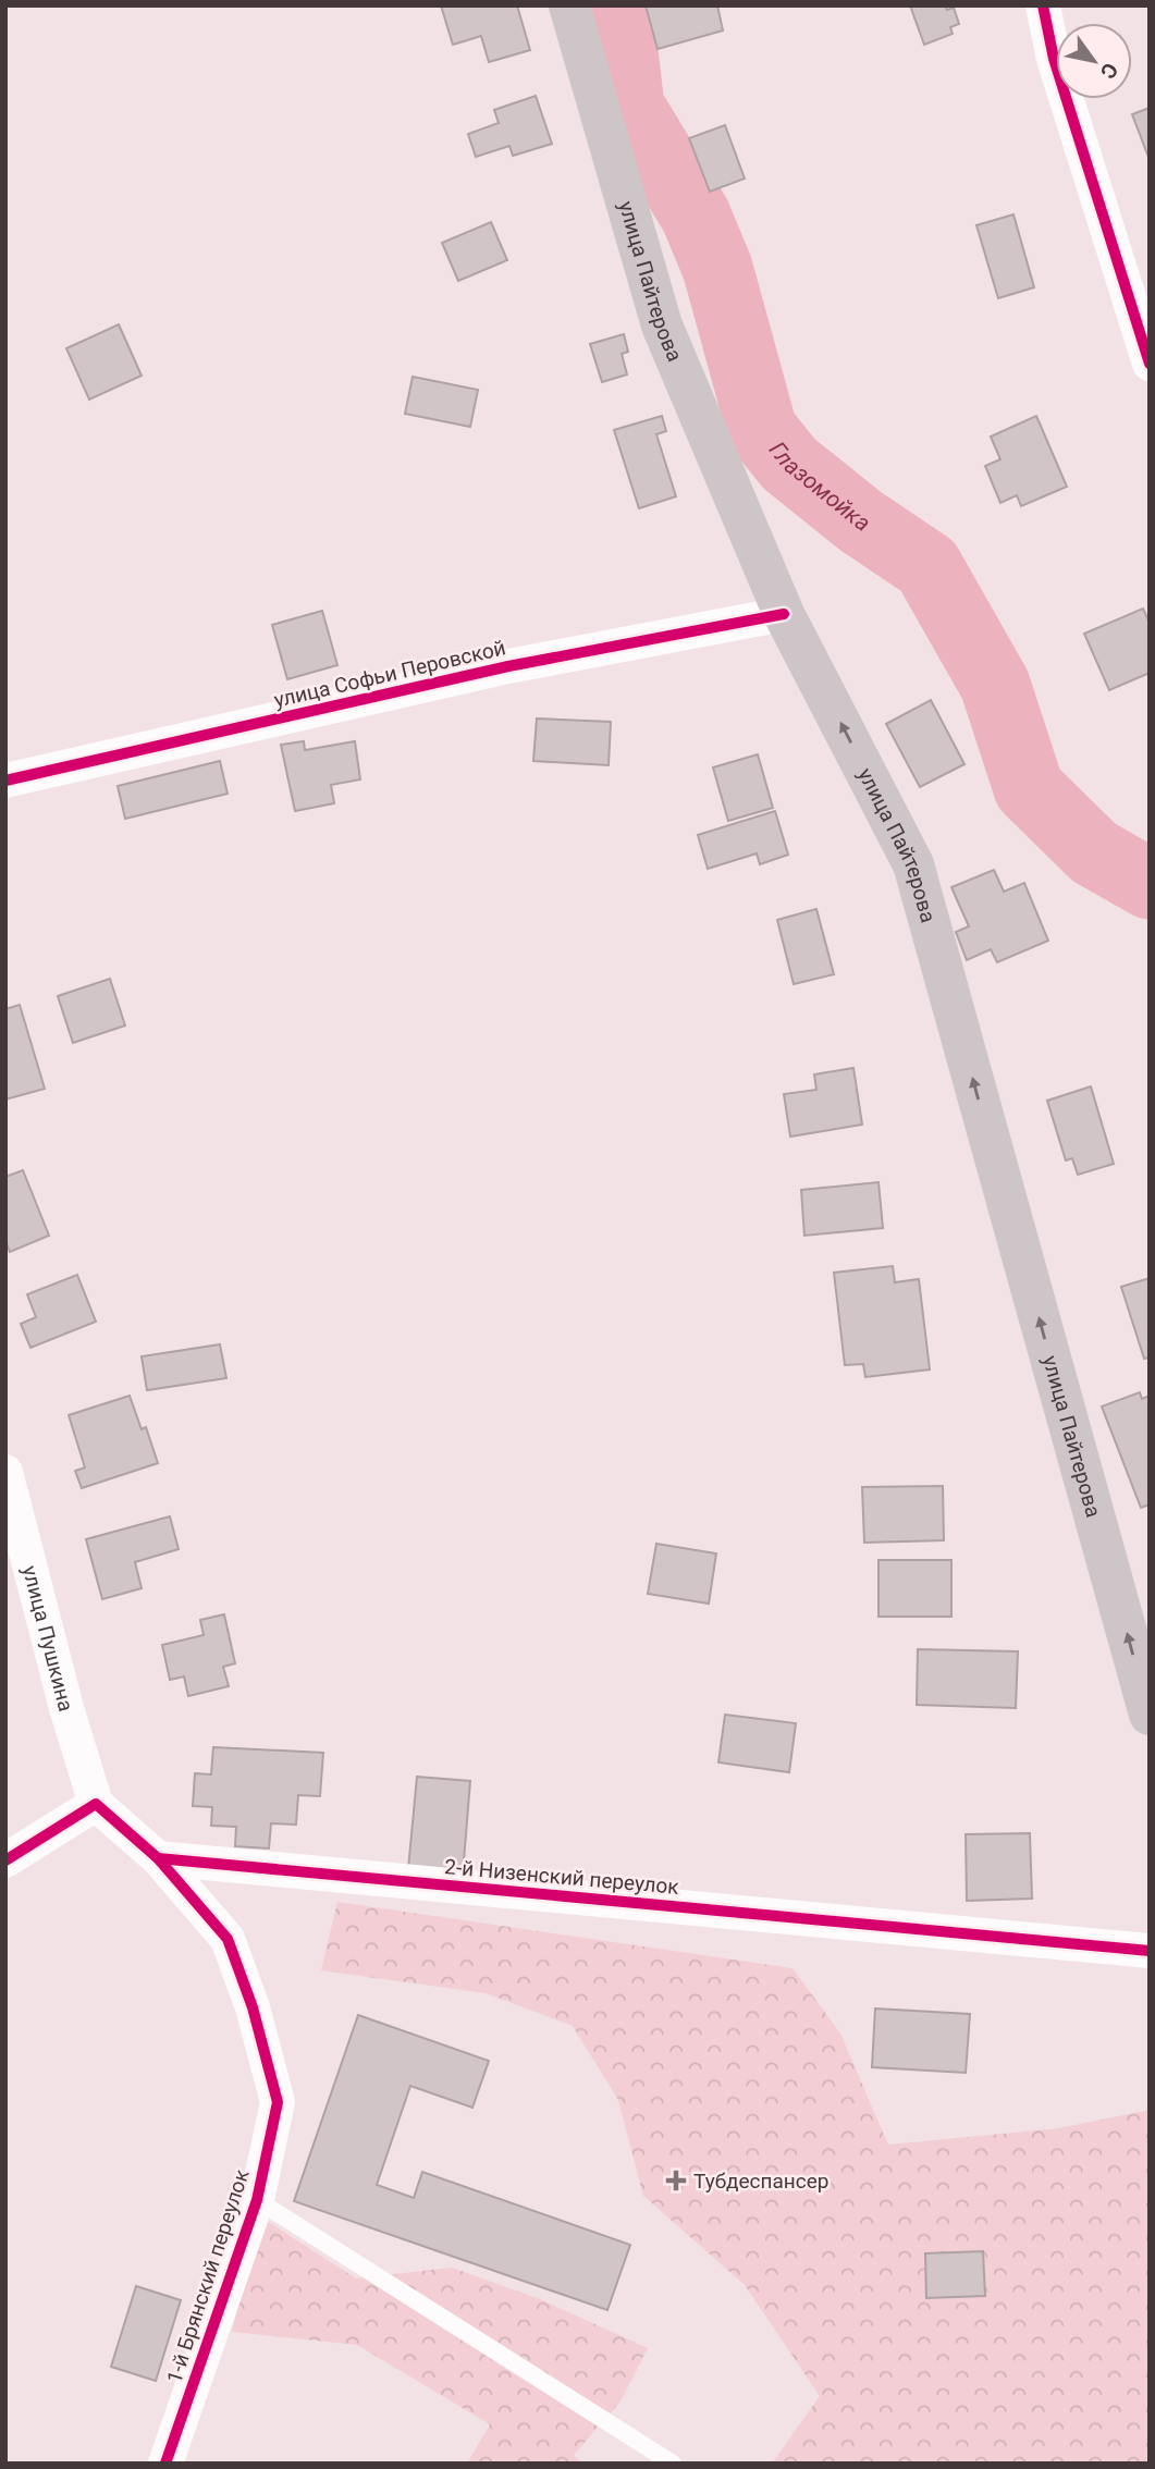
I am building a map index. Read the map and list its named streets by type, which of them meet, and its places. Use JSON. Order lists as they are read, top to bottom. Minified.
{"streets":{"main road":["улица Пайтерова"],"street":["улица Софьи Перовской","улица Пушкина","2-й Низенский переулок","1-й Брянский переулок"]},"crossings":[["улица Пайтерова","улица Софьи Перовской"],["2-й Низенский переулок","1-й Брянский переулок"]],"one_way":["улица Пайтерова"],"water":["Глазомойка"],"places":{"health":["Тубдеспансер"]},"north":"bottom right"}
